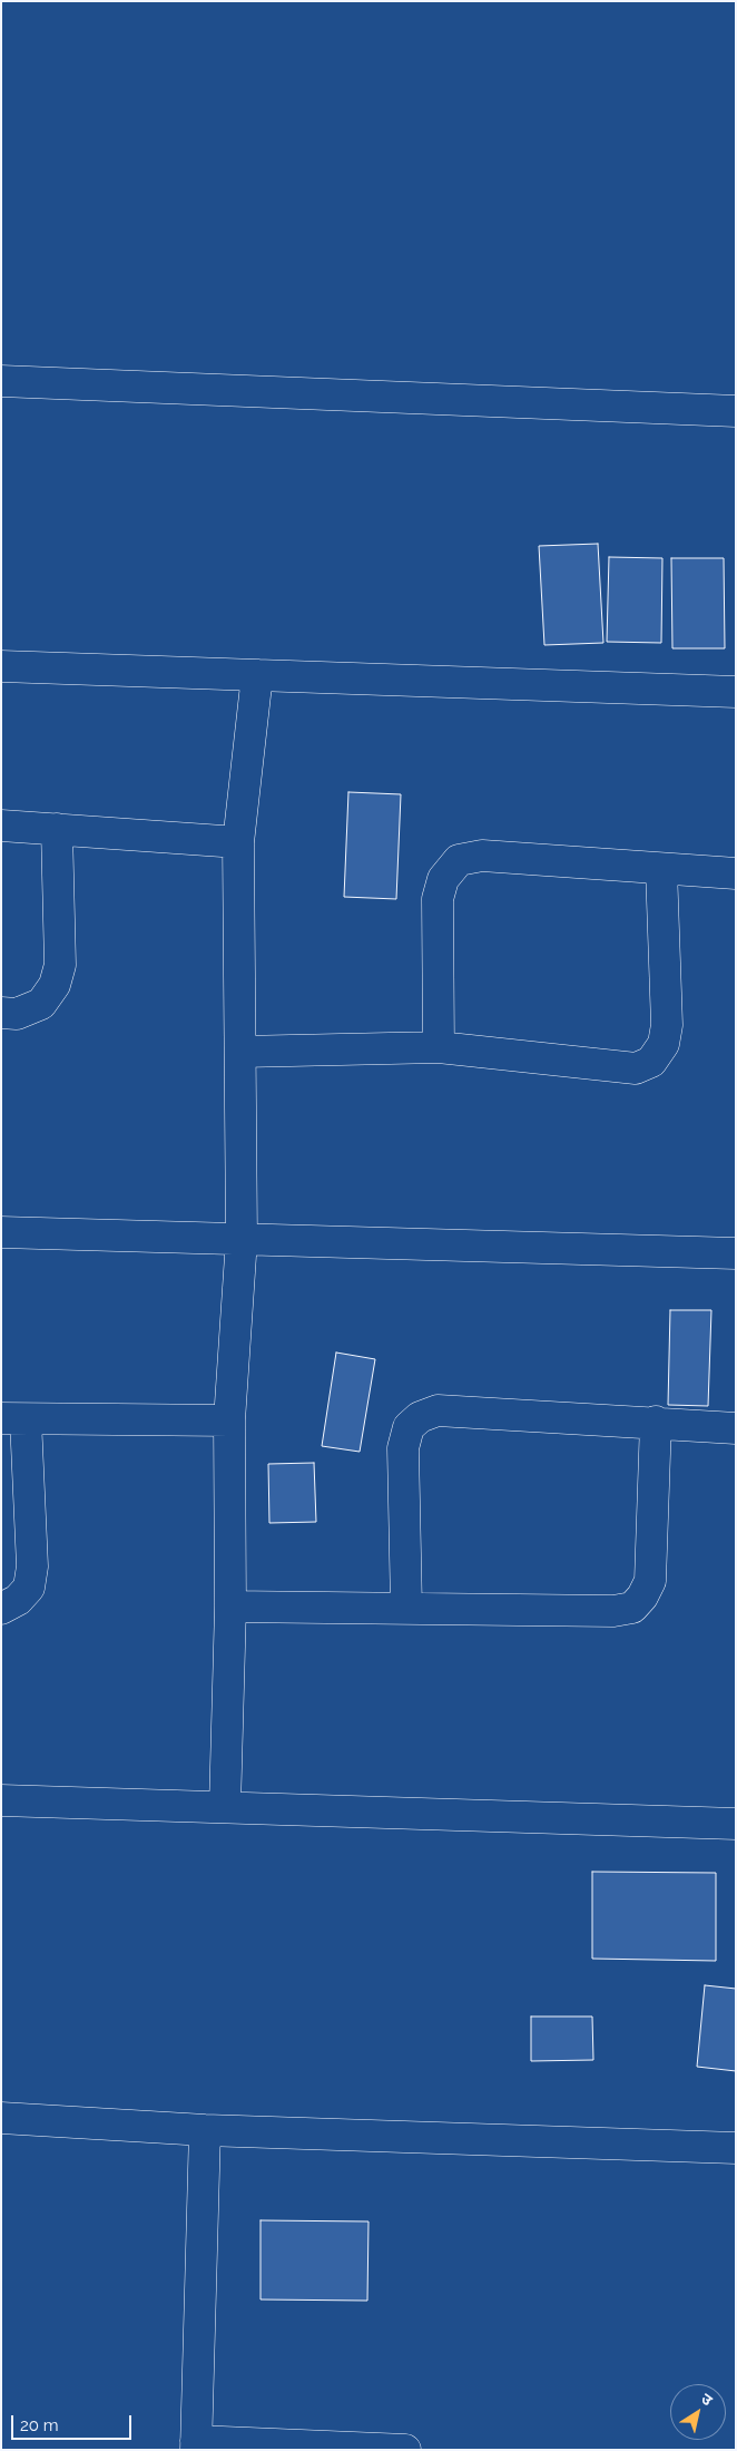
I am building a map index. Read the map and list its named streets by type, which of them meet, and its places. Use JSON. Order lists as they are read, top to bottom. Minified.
{"scale_bar":"20 m","north":"top right"}
